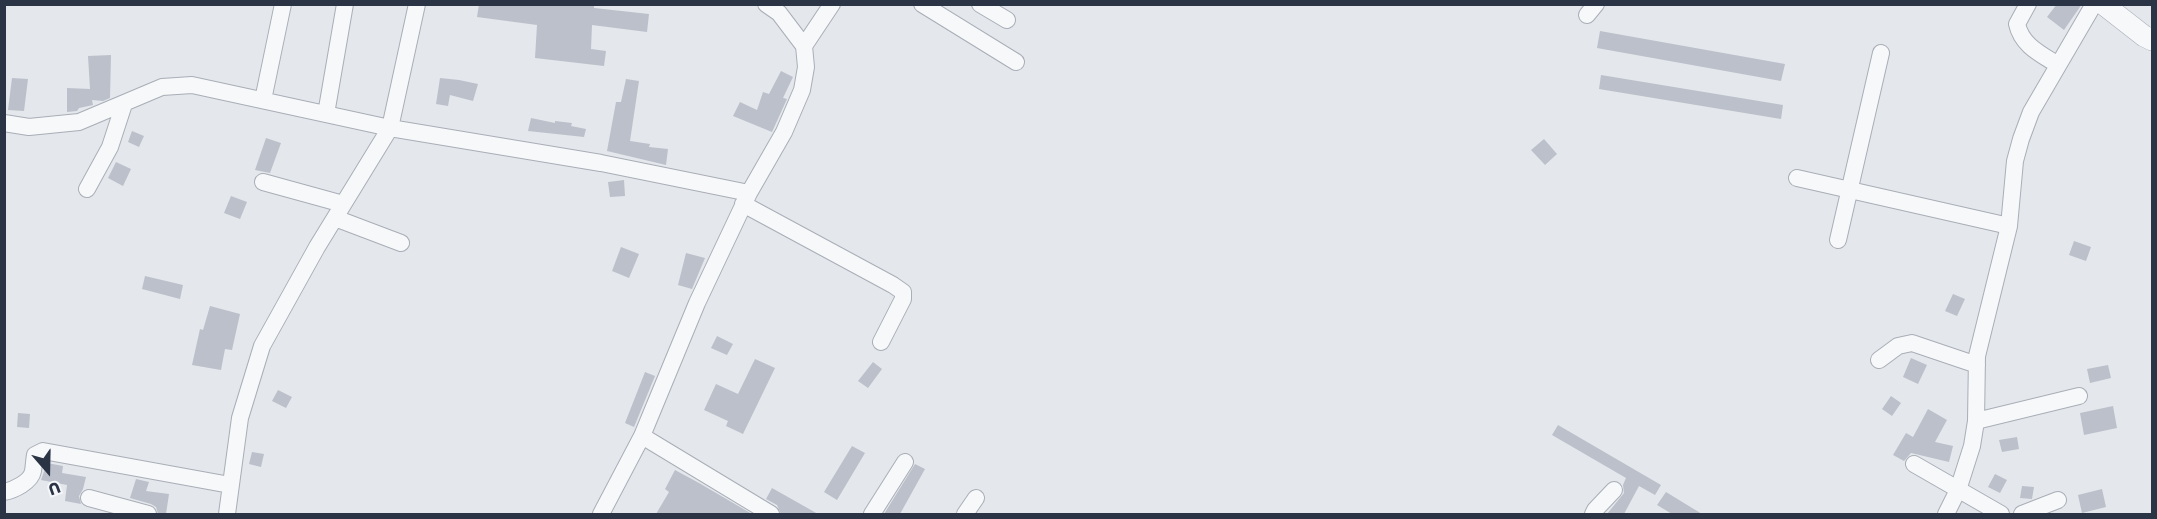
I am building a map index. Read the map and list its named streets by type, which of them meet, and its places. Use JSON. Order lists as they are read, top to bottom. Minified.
{"north":"bottom"}
